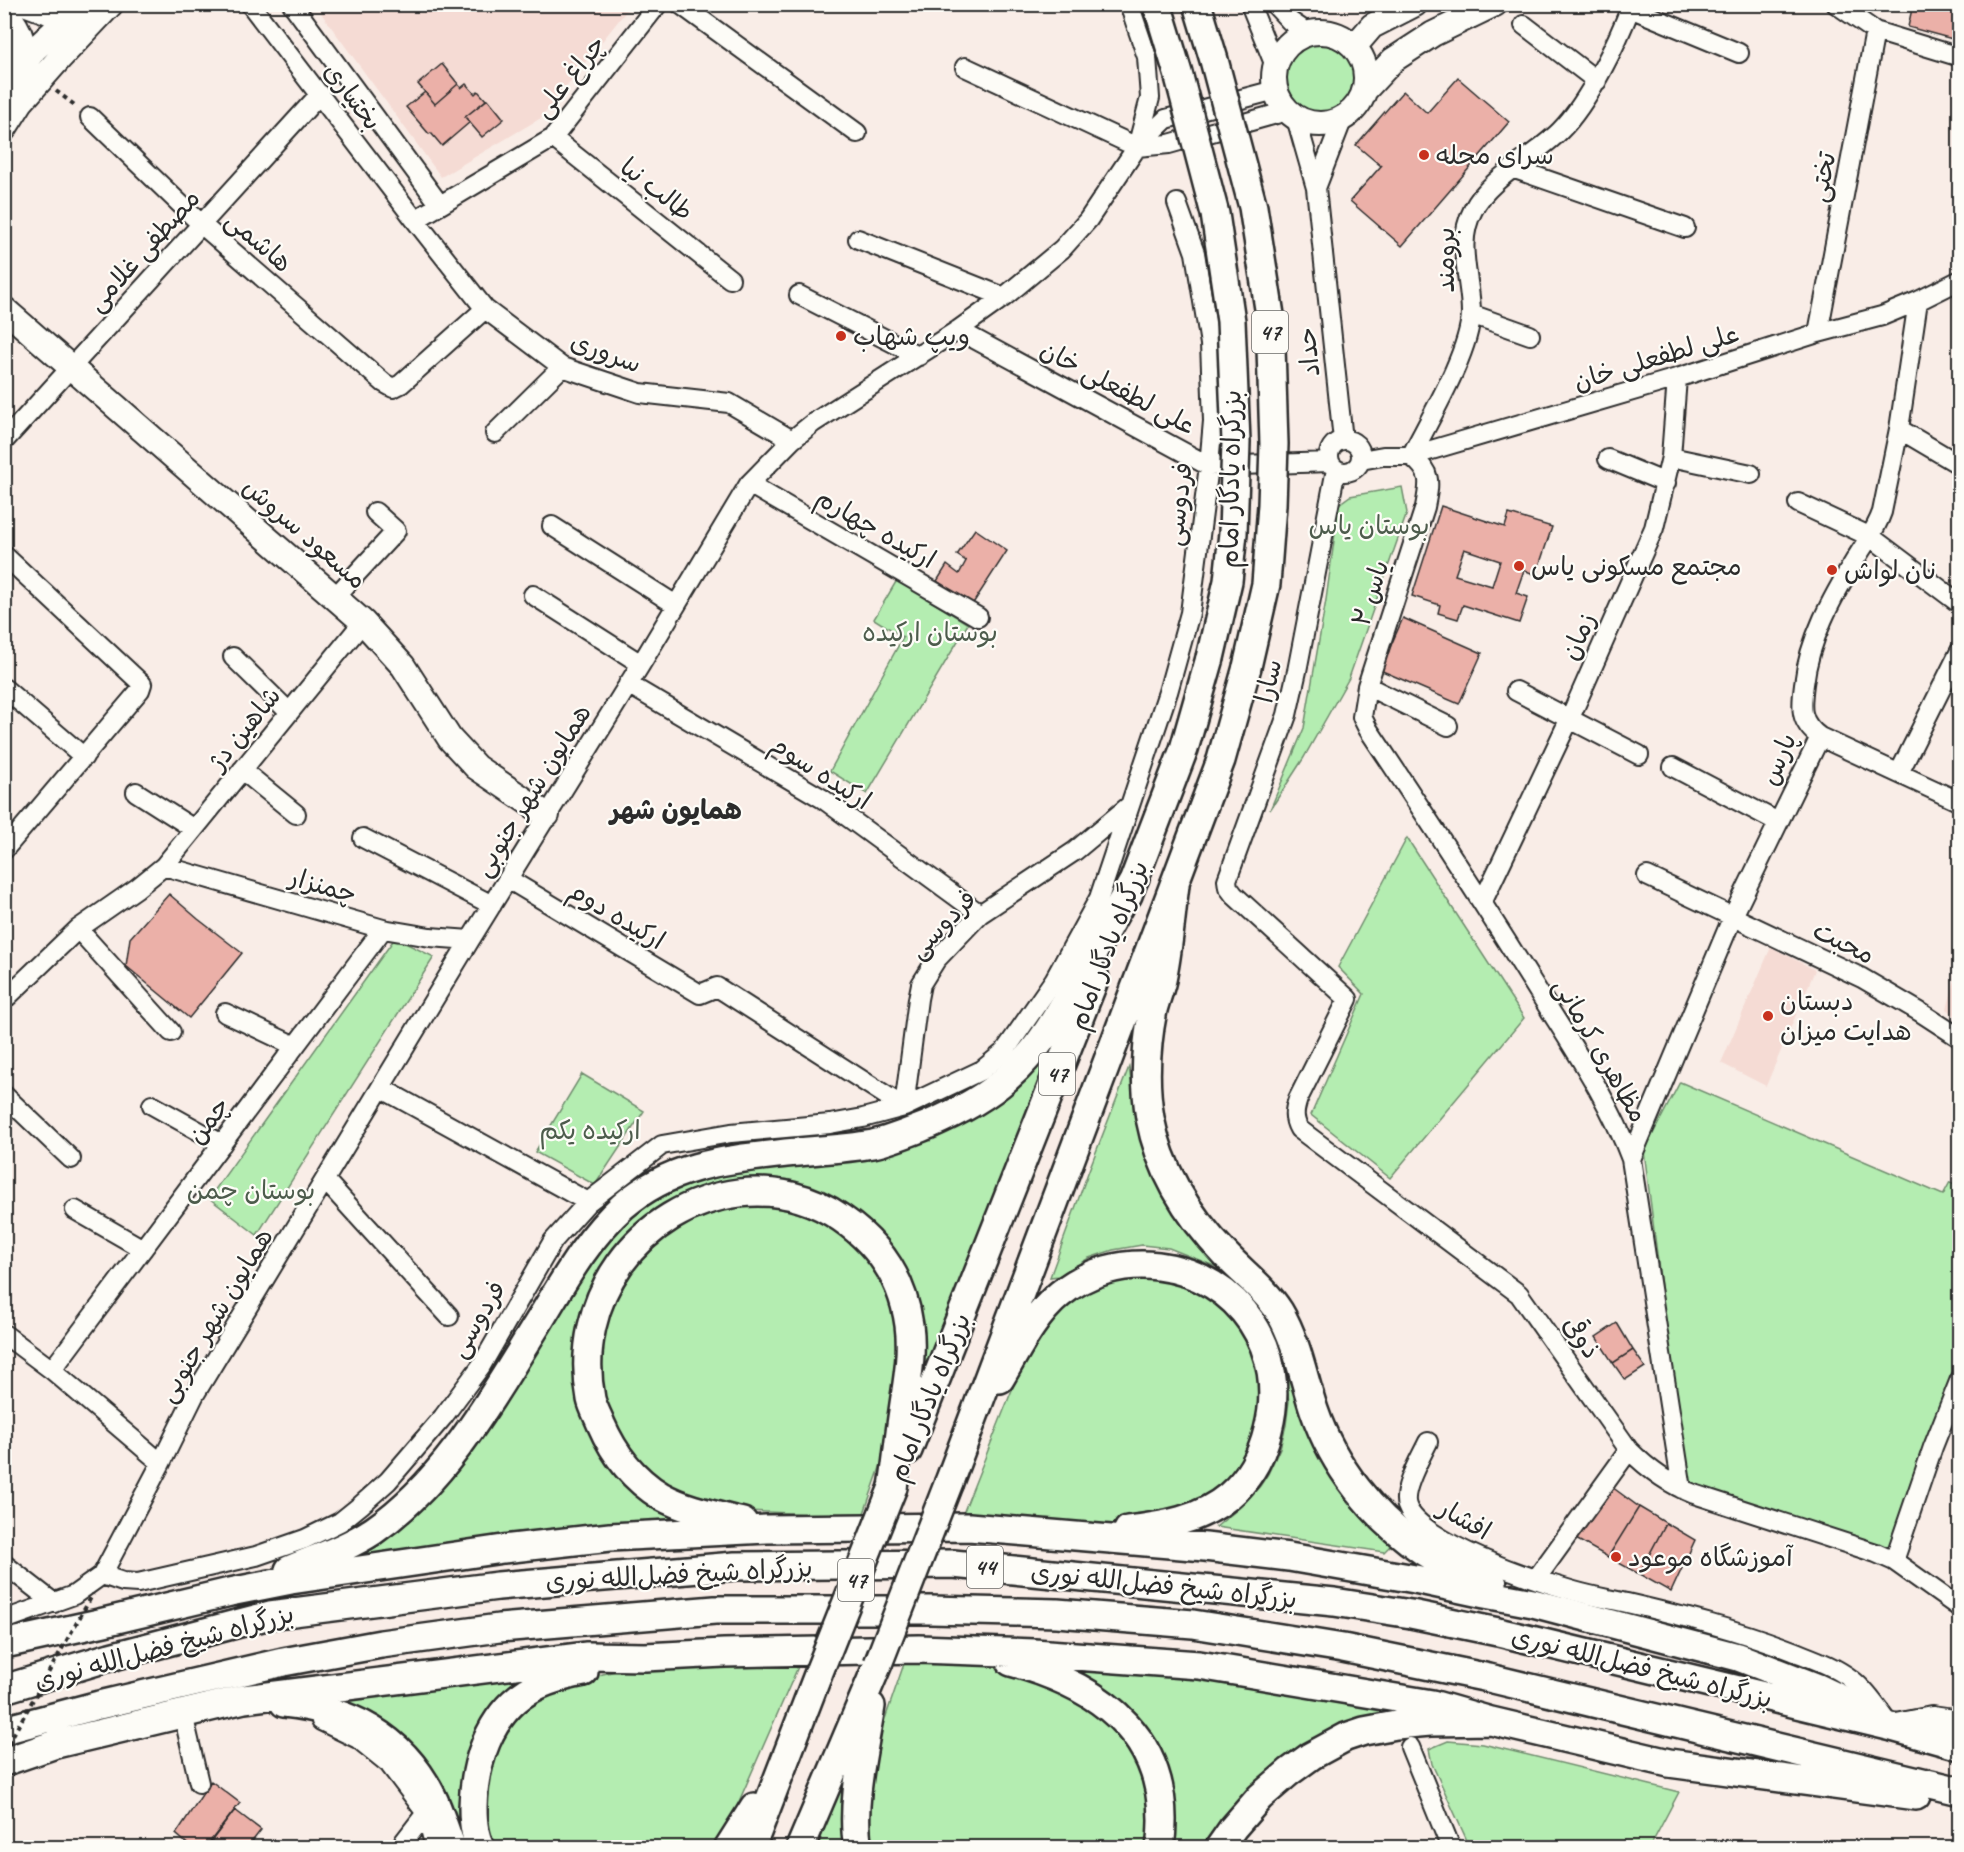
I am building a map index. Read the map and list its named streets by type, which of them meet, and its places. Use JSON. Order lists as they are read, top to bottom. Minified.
{"streets":{"highway":["47","بزرگراه یادگار امام","44","بزرگراه شیخ فضل‌الله نوری"],"main road":["مسعود سروش"],"street":["چراغ‌ علی","بختیاری","تختی","طالب‌ نیا","هاشمی","مصطفی غلامی","برومند","سروری","حداد","علی لطفعلی خان","فردوسی","ارکیده چهارم","یاس ۲","زمان","سارا","شاهین دژ","پارس","ارکیده سوم","همایون‌ شهر جنوبی","چمنزار","ارکیده دوم","محبت","مظاهری کرمانی","چمن","ذوقی","افشار"]},"crossings":[["چراغ‌ علی","بختیاری"],["چراغ‌ علی","طالب‌ نیا"],["چراغ‌ علی","سروری"],["بختیاری","مصطفی غلامی"],["بختیاری","سروری"],["تختی","علی لطفعلی خان"],["هاشمی","مصطفی غلامی"],["هاشمی","سروری"],["مصطفی غلامی","مسعود سروش"],["برومند","علی لطفعلی خان"],["برومند","یاس ۲"],["سروری","همایون‌ شهر جنوبی"],["حداد","علی لطفعلی خان"],["حداد","سارا"],["علی لطفعلی خان","فردوسی"],["علی لطفعلی خان","یاس ۲"],["علی لطفعلی خان","زمان"],["علی لطفعلی خان","سارا"],["علی لطفعلی خان","پارس"],["علی لطفعلی خان","همایون‌ شهر جنوبی"],["فردوسی","ارکیده سوم"],["فردوسی","همایون‌ شهر جنوبی"],["فردوسی","ارکیده دوم"],["ارکیده چهارم","همایون‌ شهر جنوبی"],["مسعود سروش","شاهین دژ"],["مسعود سروش","همایون‌ شهر جنوبی"],["یاس ۲","مظاهری کرمانی"],["زمان","مظاهری کرمانی"],["سارا","ذوقی"],["شاهین دژ","چمنزار"],["پارس","محبت"],["پارس","مظاهری کرمانی"],["ارکیده سوم","همایون‌ شهر جنوبی"],["همایون‌ شهر جنوبی","چمنزار"],["همایون‌ شهر جنوبی","ارکیده دوم"],["چمنزار","چمن"],["مظاهری کرمانی","ذوقی"]],"districts":["همایون شهر"],"parks":["بوستان یاس","بوستان ارکیده","ارکیده یکم","بوستان چمن"],"places":["سرای محله","ویپ شهاب","مجتمع مسکونی یاس","نان لواش","دبستان هدایت میزان","آموزشگاه موعود"]}
